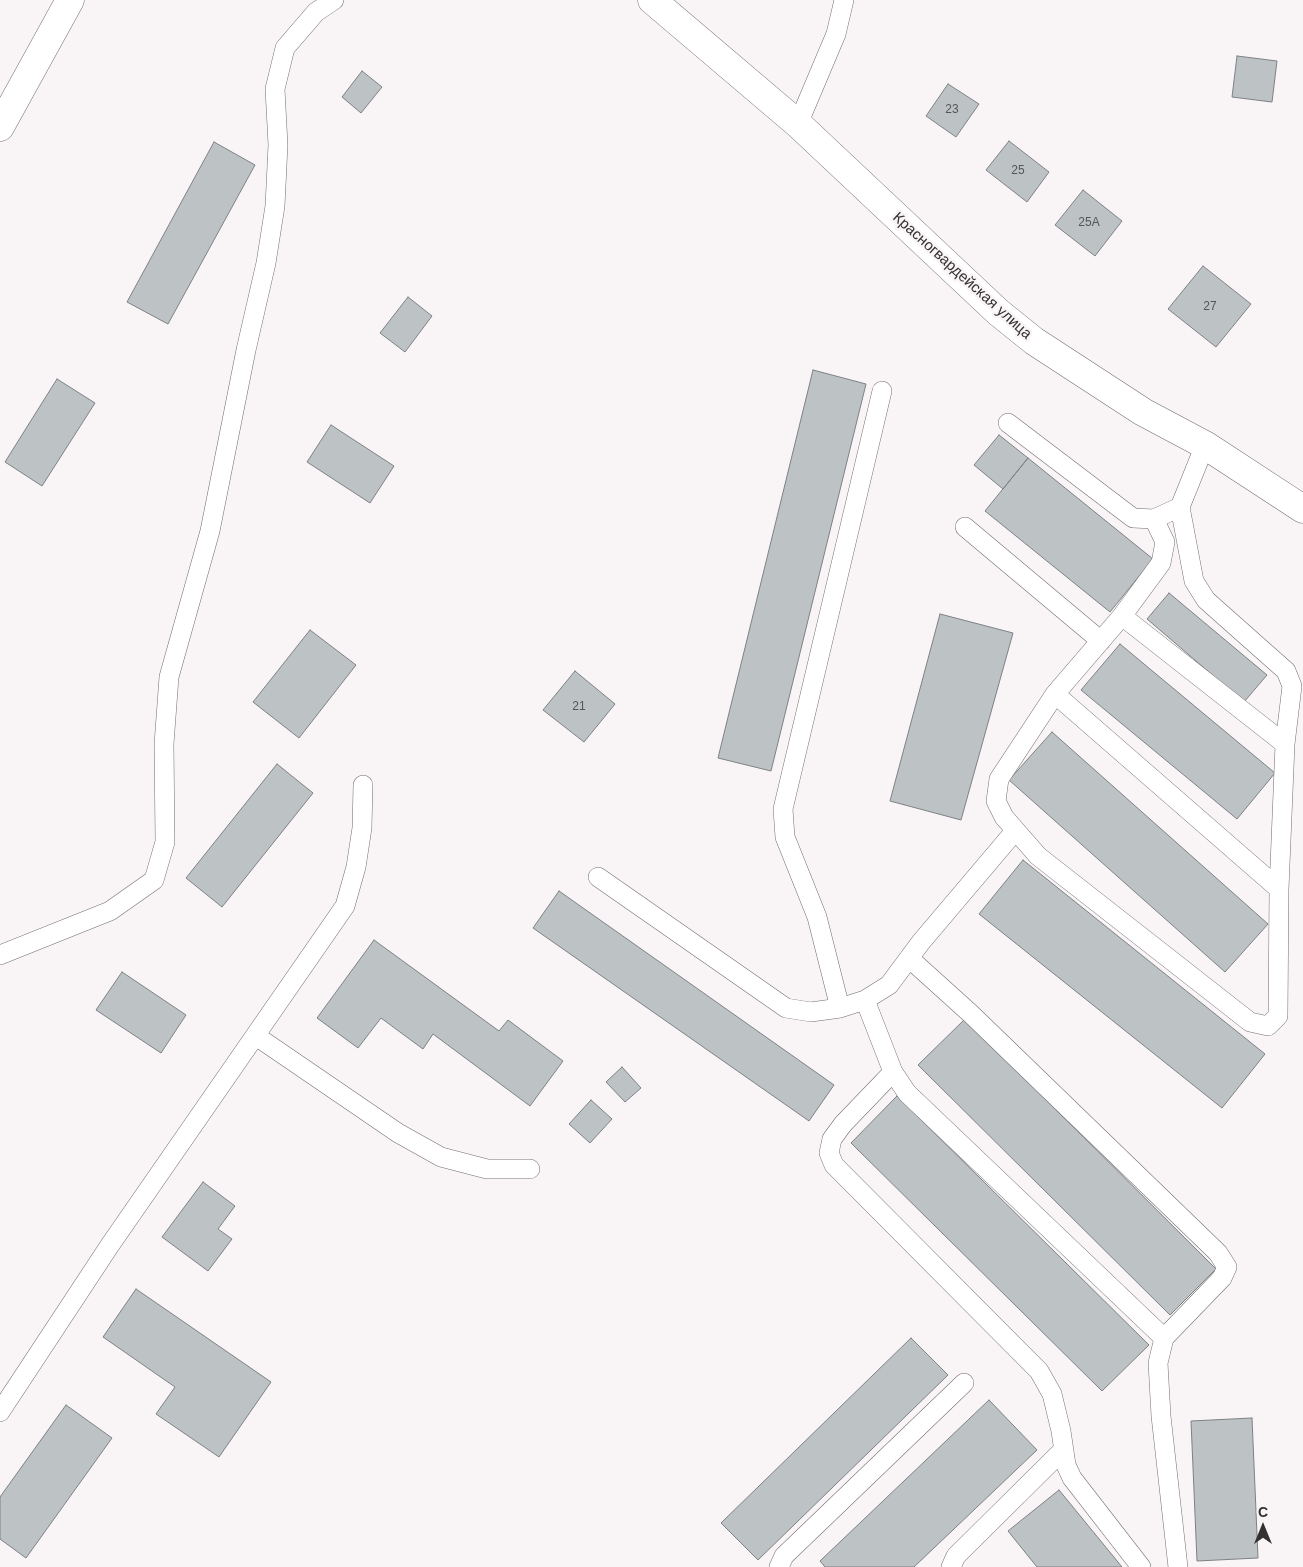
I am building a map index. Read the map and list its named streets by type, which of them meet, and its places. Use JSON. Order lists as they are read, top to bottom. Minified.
{"streets":{"main road":["Красногвардейская улица"]},"house_numbers":["23","25","25А","27","21"],"north":"top"}
